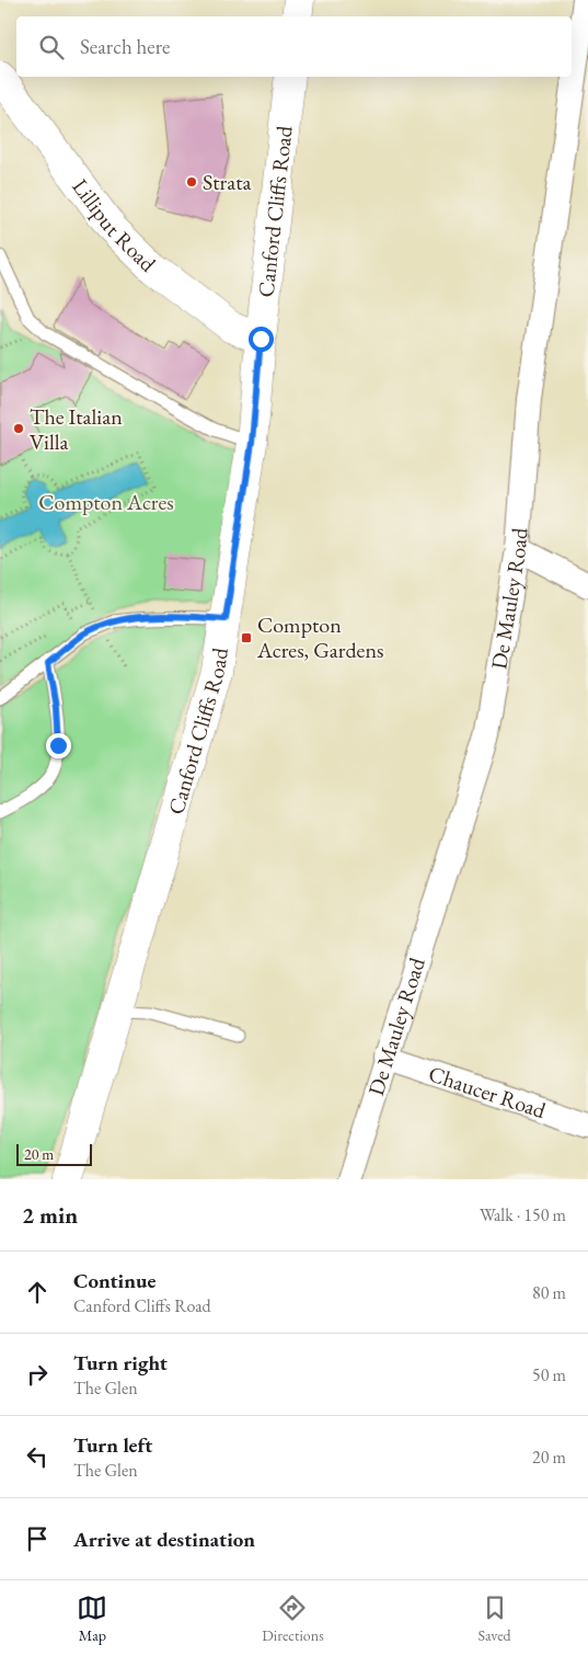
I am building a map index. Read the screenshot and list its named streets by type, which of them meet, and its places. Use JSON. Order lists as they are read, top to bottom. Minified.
{"streets":{"street":["Canford Cliffs Road","Lilliput Road","De Mauley Road","Chaucer Road"]},"crossings":[["Canford Cliffs Road","Lilliput Road"],["De Mauley Road","Chaucer Road"]],"parks":["Compton Acres"],"places":{"other":["Strata","The Italian Villa"],"transit":["Compton Acres, Gardens"]},"scale_bar":"20 m","page":{"search":"Search here","scale":"20 m","heading":["2 min","Walk · 150 m"],"list":[["Continue","Canford Cliffs Road","80 m"],["Turn right","The Glen","50 m"],["Turn left","The Glen","20 m"],"Arrive at destination"],"nav":["Map","Directions","Saved"]}}
